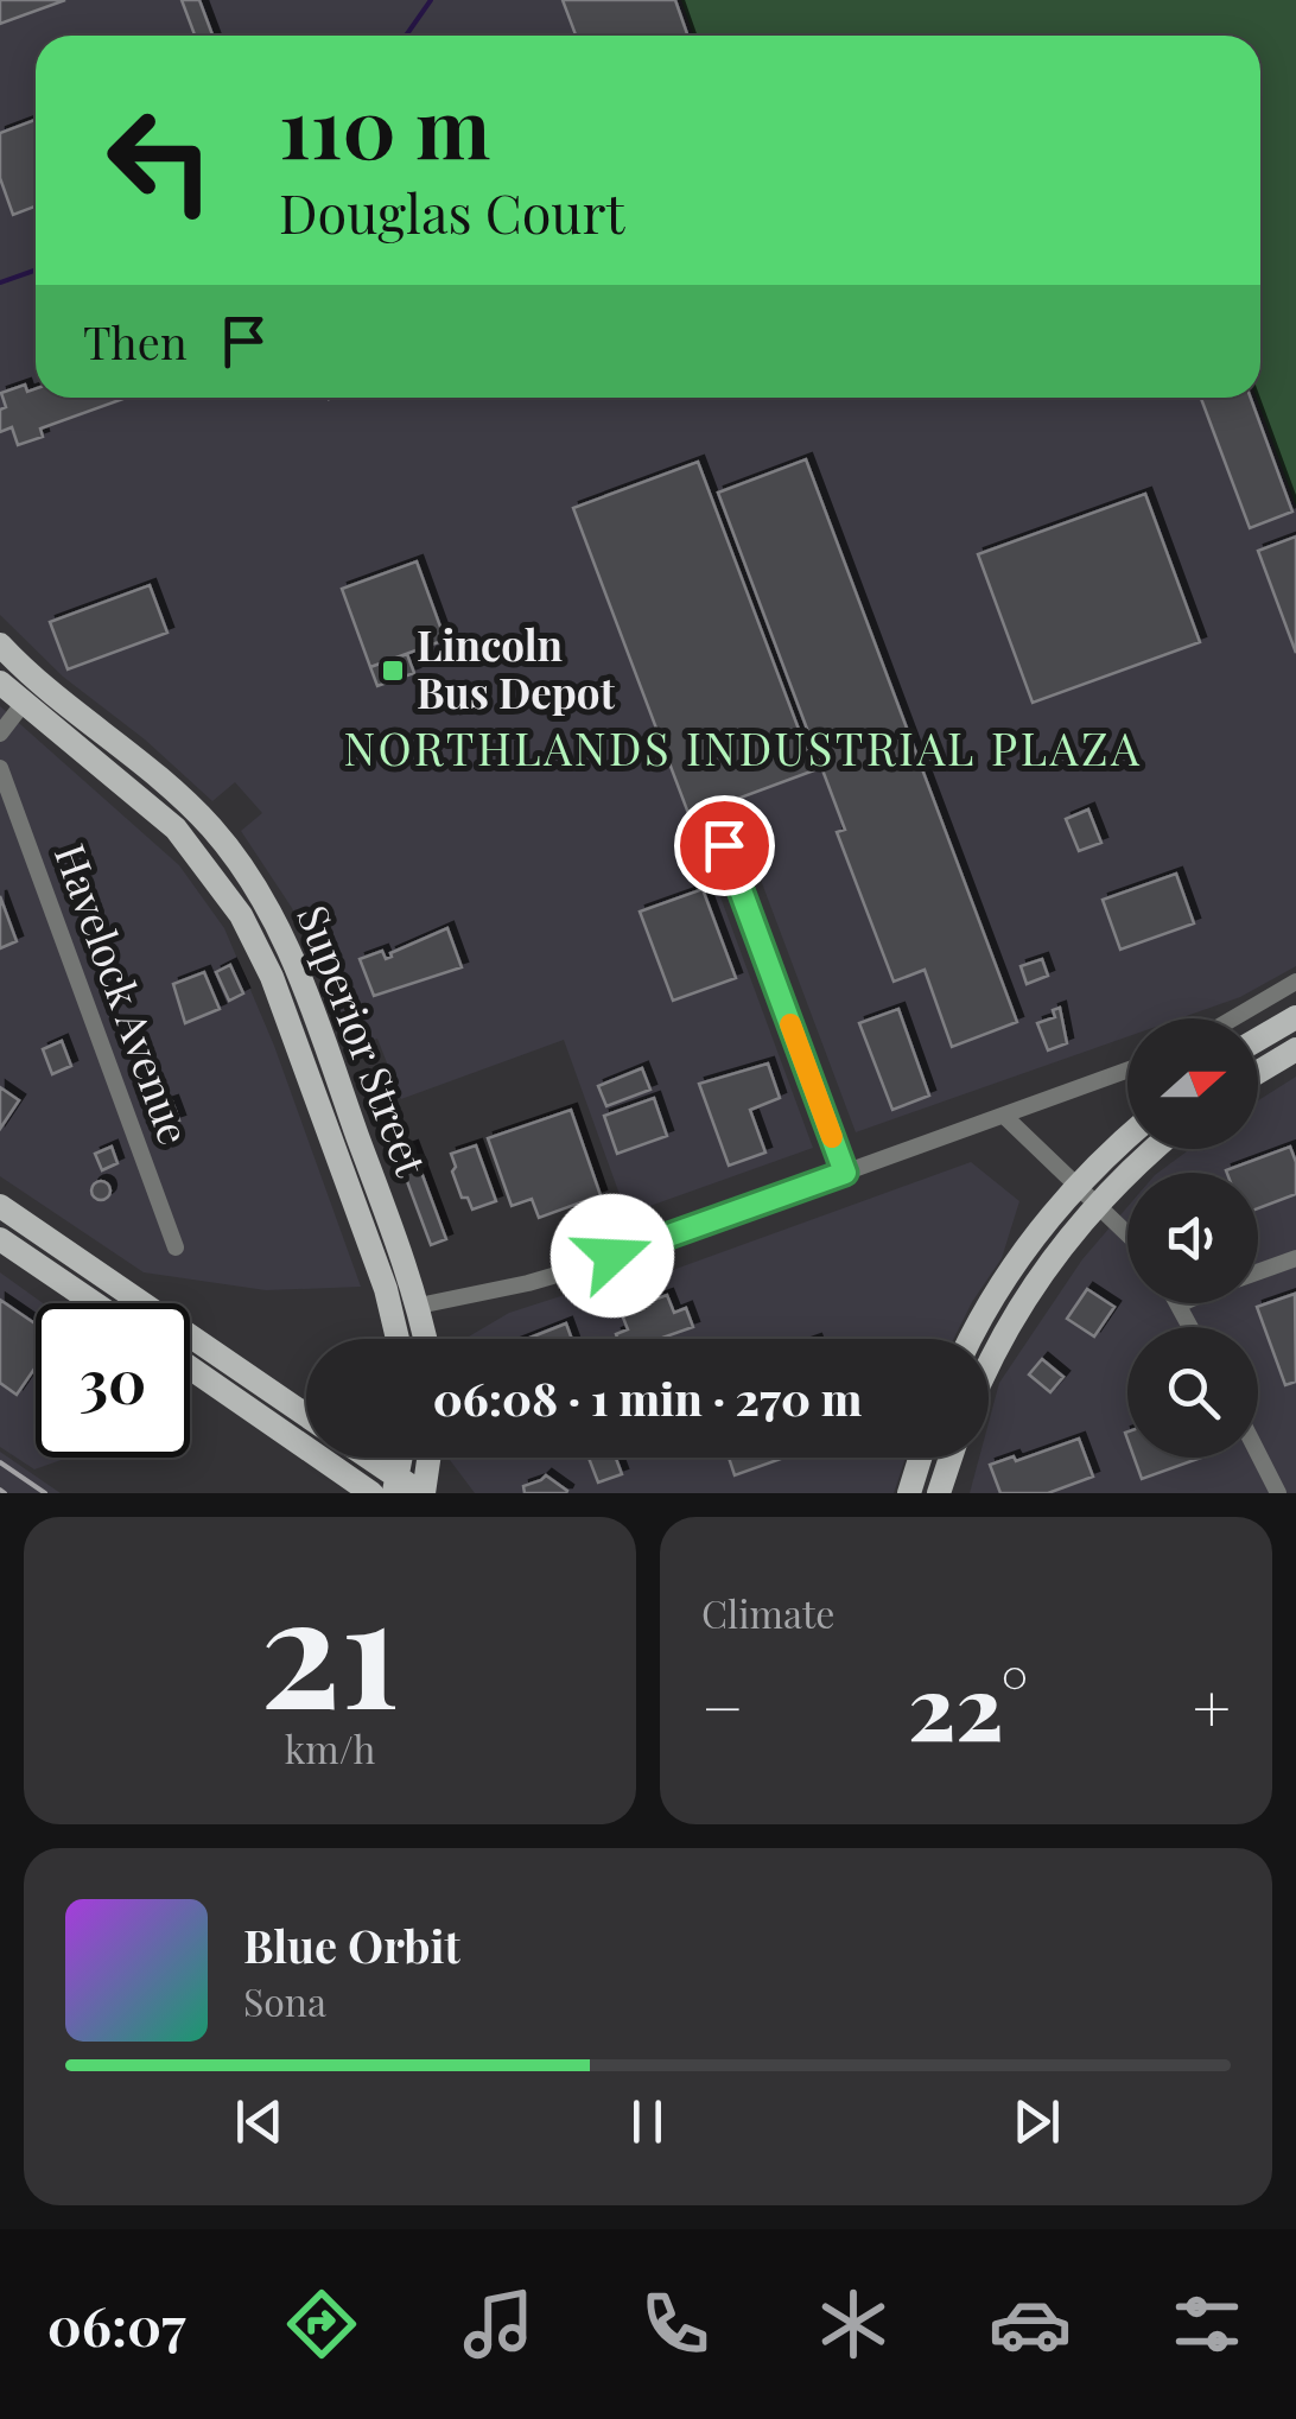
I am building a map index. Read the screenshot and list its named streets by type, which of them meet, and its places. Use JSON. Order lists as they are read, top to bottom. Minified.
{"streets":{"main road":["Superior Street"],"street":["Havelock Avenue"]},"districts":["NORTHLANDS INDUSTRIAL PLAZA"],"places":{"transit":["Lincoln Bus Depot"]},"north":"right","page":{"turn":["110 m","Douglas Court"],"then":"Then","limit":"30","trip":"06:08 · 1 min · 270 m","tile":[["21","km/h"],"Climate"],"heat":["−","22°","+"],"song":["Blue Orbit","Sona"],"tabs":"06:07"}}
